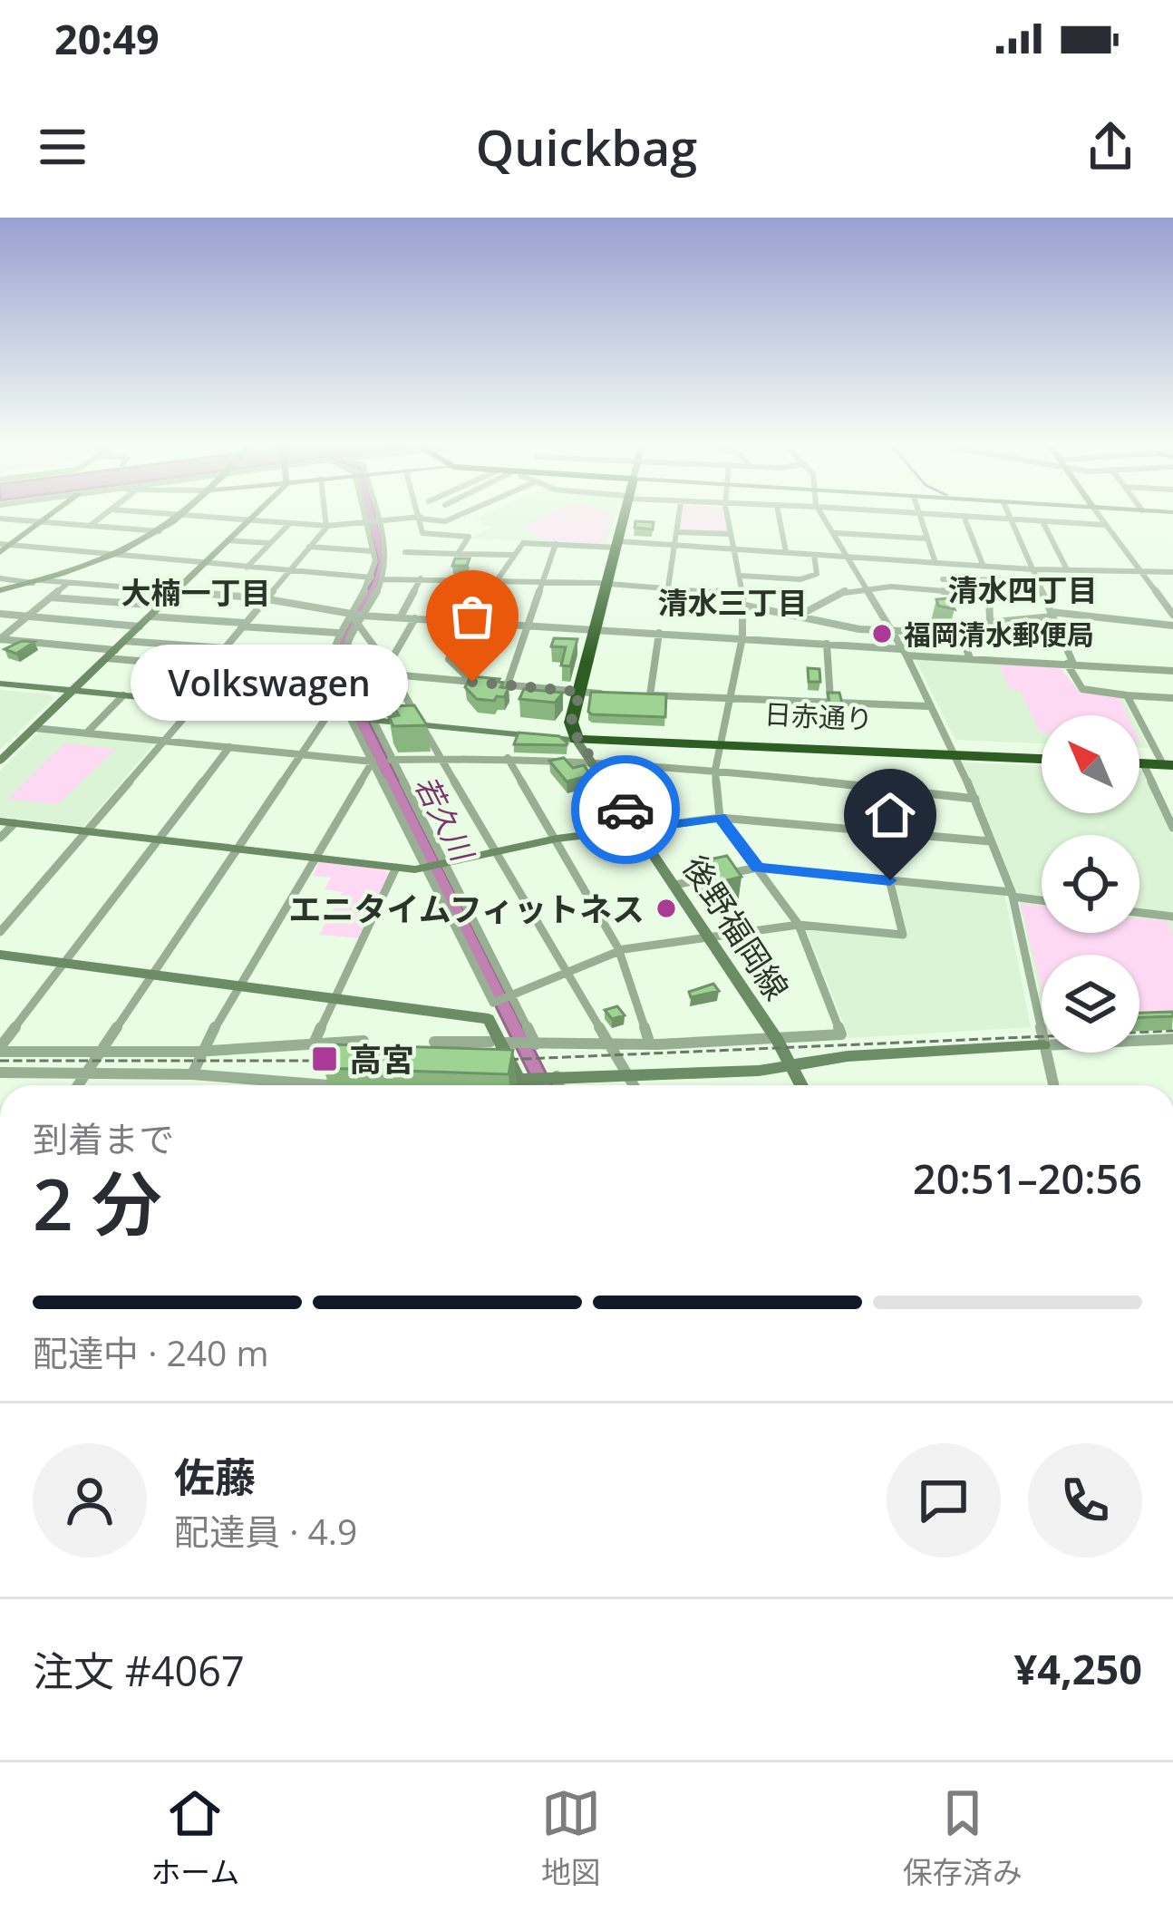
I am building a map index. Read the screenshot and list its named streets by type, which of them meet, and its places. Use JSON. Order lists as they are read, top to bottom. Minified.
{"streets":{"highway":["日赤通り"],"street":["後野福岡線"]},"crossings":[["日赤通り","後野福岡線"]],"districts":["清水四丁目","大楠一丁目","清水三丁目"],"water":["若久川"],"places":{"other":["福岡清水郵便局","Volkswagen","エニタイムフィットネス"],"transit":["高宮"]},"north":"top left","page":{"status":"20:49","header":"Quickbag","bubble":"Volkswagen","heading":["2 分","到着まで","20:51–20:56"],"panel":["佐藤","配達員 · 4.9","注文 #4067","¥4,250"],"bar":"配達中 · 240 m","tabs":["ホーム","地図","保存済み"]}}
